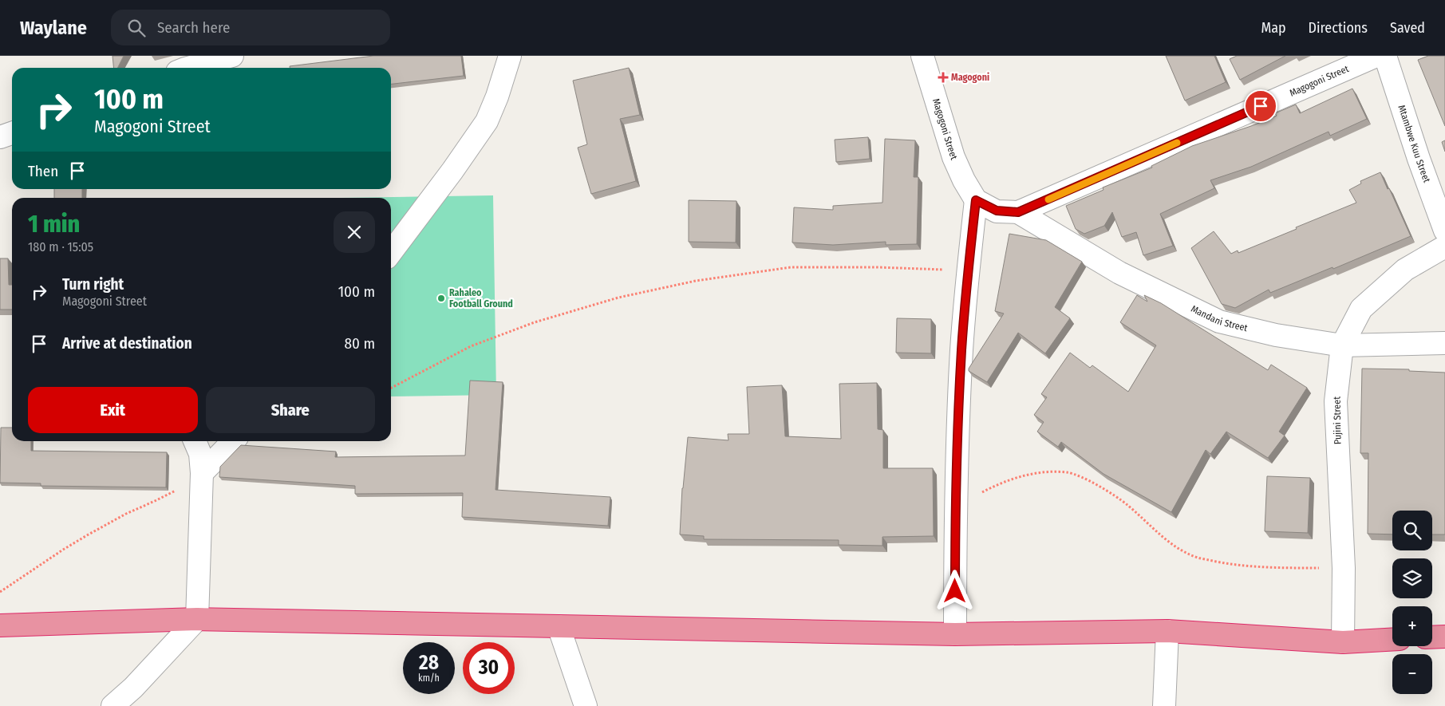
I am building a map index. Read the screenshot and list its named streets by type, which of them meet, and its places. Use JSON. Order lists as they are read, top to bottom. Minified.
{"streets":{"street":["Magogoni Street","Mtambwe Kuu Street","Mandani Street","Pujini Street"]},"crossings":[["Magogoni Street","Mandani Street"],["Mandani Street","Pujini Street"]],"places":{"health":["Magogoni"],"other":["Rahaleo Football Ground"]},"page":{"header":"Waylane","search":"Search here","nav":["Map","Directions","Saved"],"turn":["100 m","Magogoni Street"],"then":"Then","heading":["1 min","180 m · 15:05"],"list":[{"name":"Turn right","note":"Magogoni Street","value":"100 m"},{"name":"Arrive at destination","value":"80 m"}],"buttons":["Exit","Share"],"map_buttons":["+","−"],"speed":"28 km/h","limit":"30"}}
